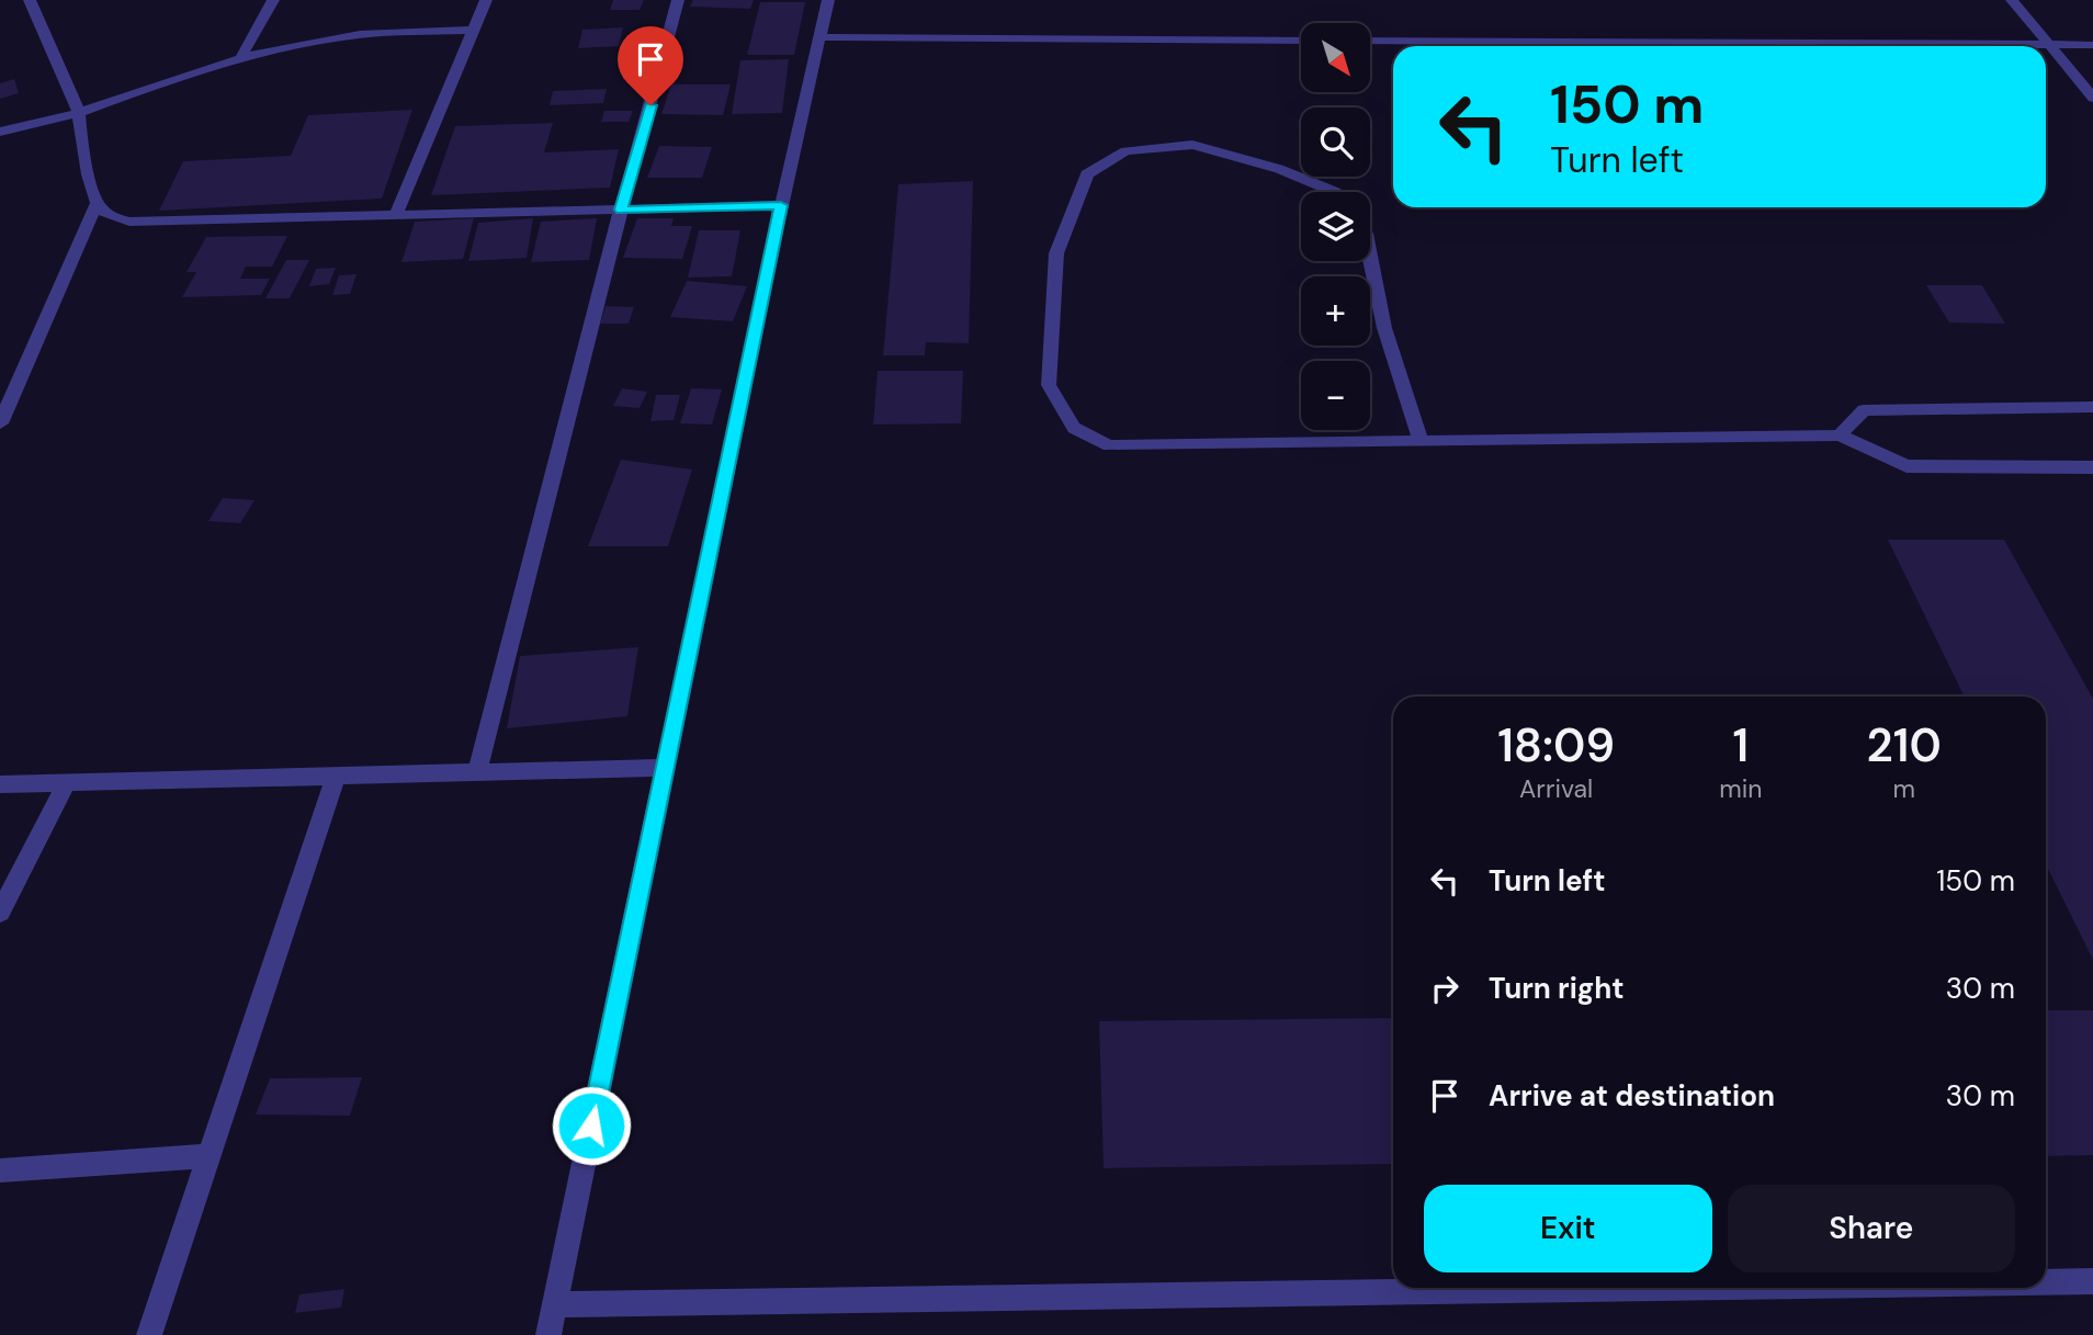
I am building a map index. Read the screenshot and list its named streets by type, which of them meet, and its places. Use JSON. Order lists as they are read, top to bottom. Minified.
{"north":"bottom right","page":{"map_buttons":["+","−"],"turn":["150 m","Turn left"],"eta":["18:09","Arrival","1","min","210","m"],"list":[{"name":"Turn left","value":"150 m"},{"name":"Turn right","value":"30 m"},{"name":"Arrive at destination","value":"30 m"}],"buttons":["Exit","Share"]}}
